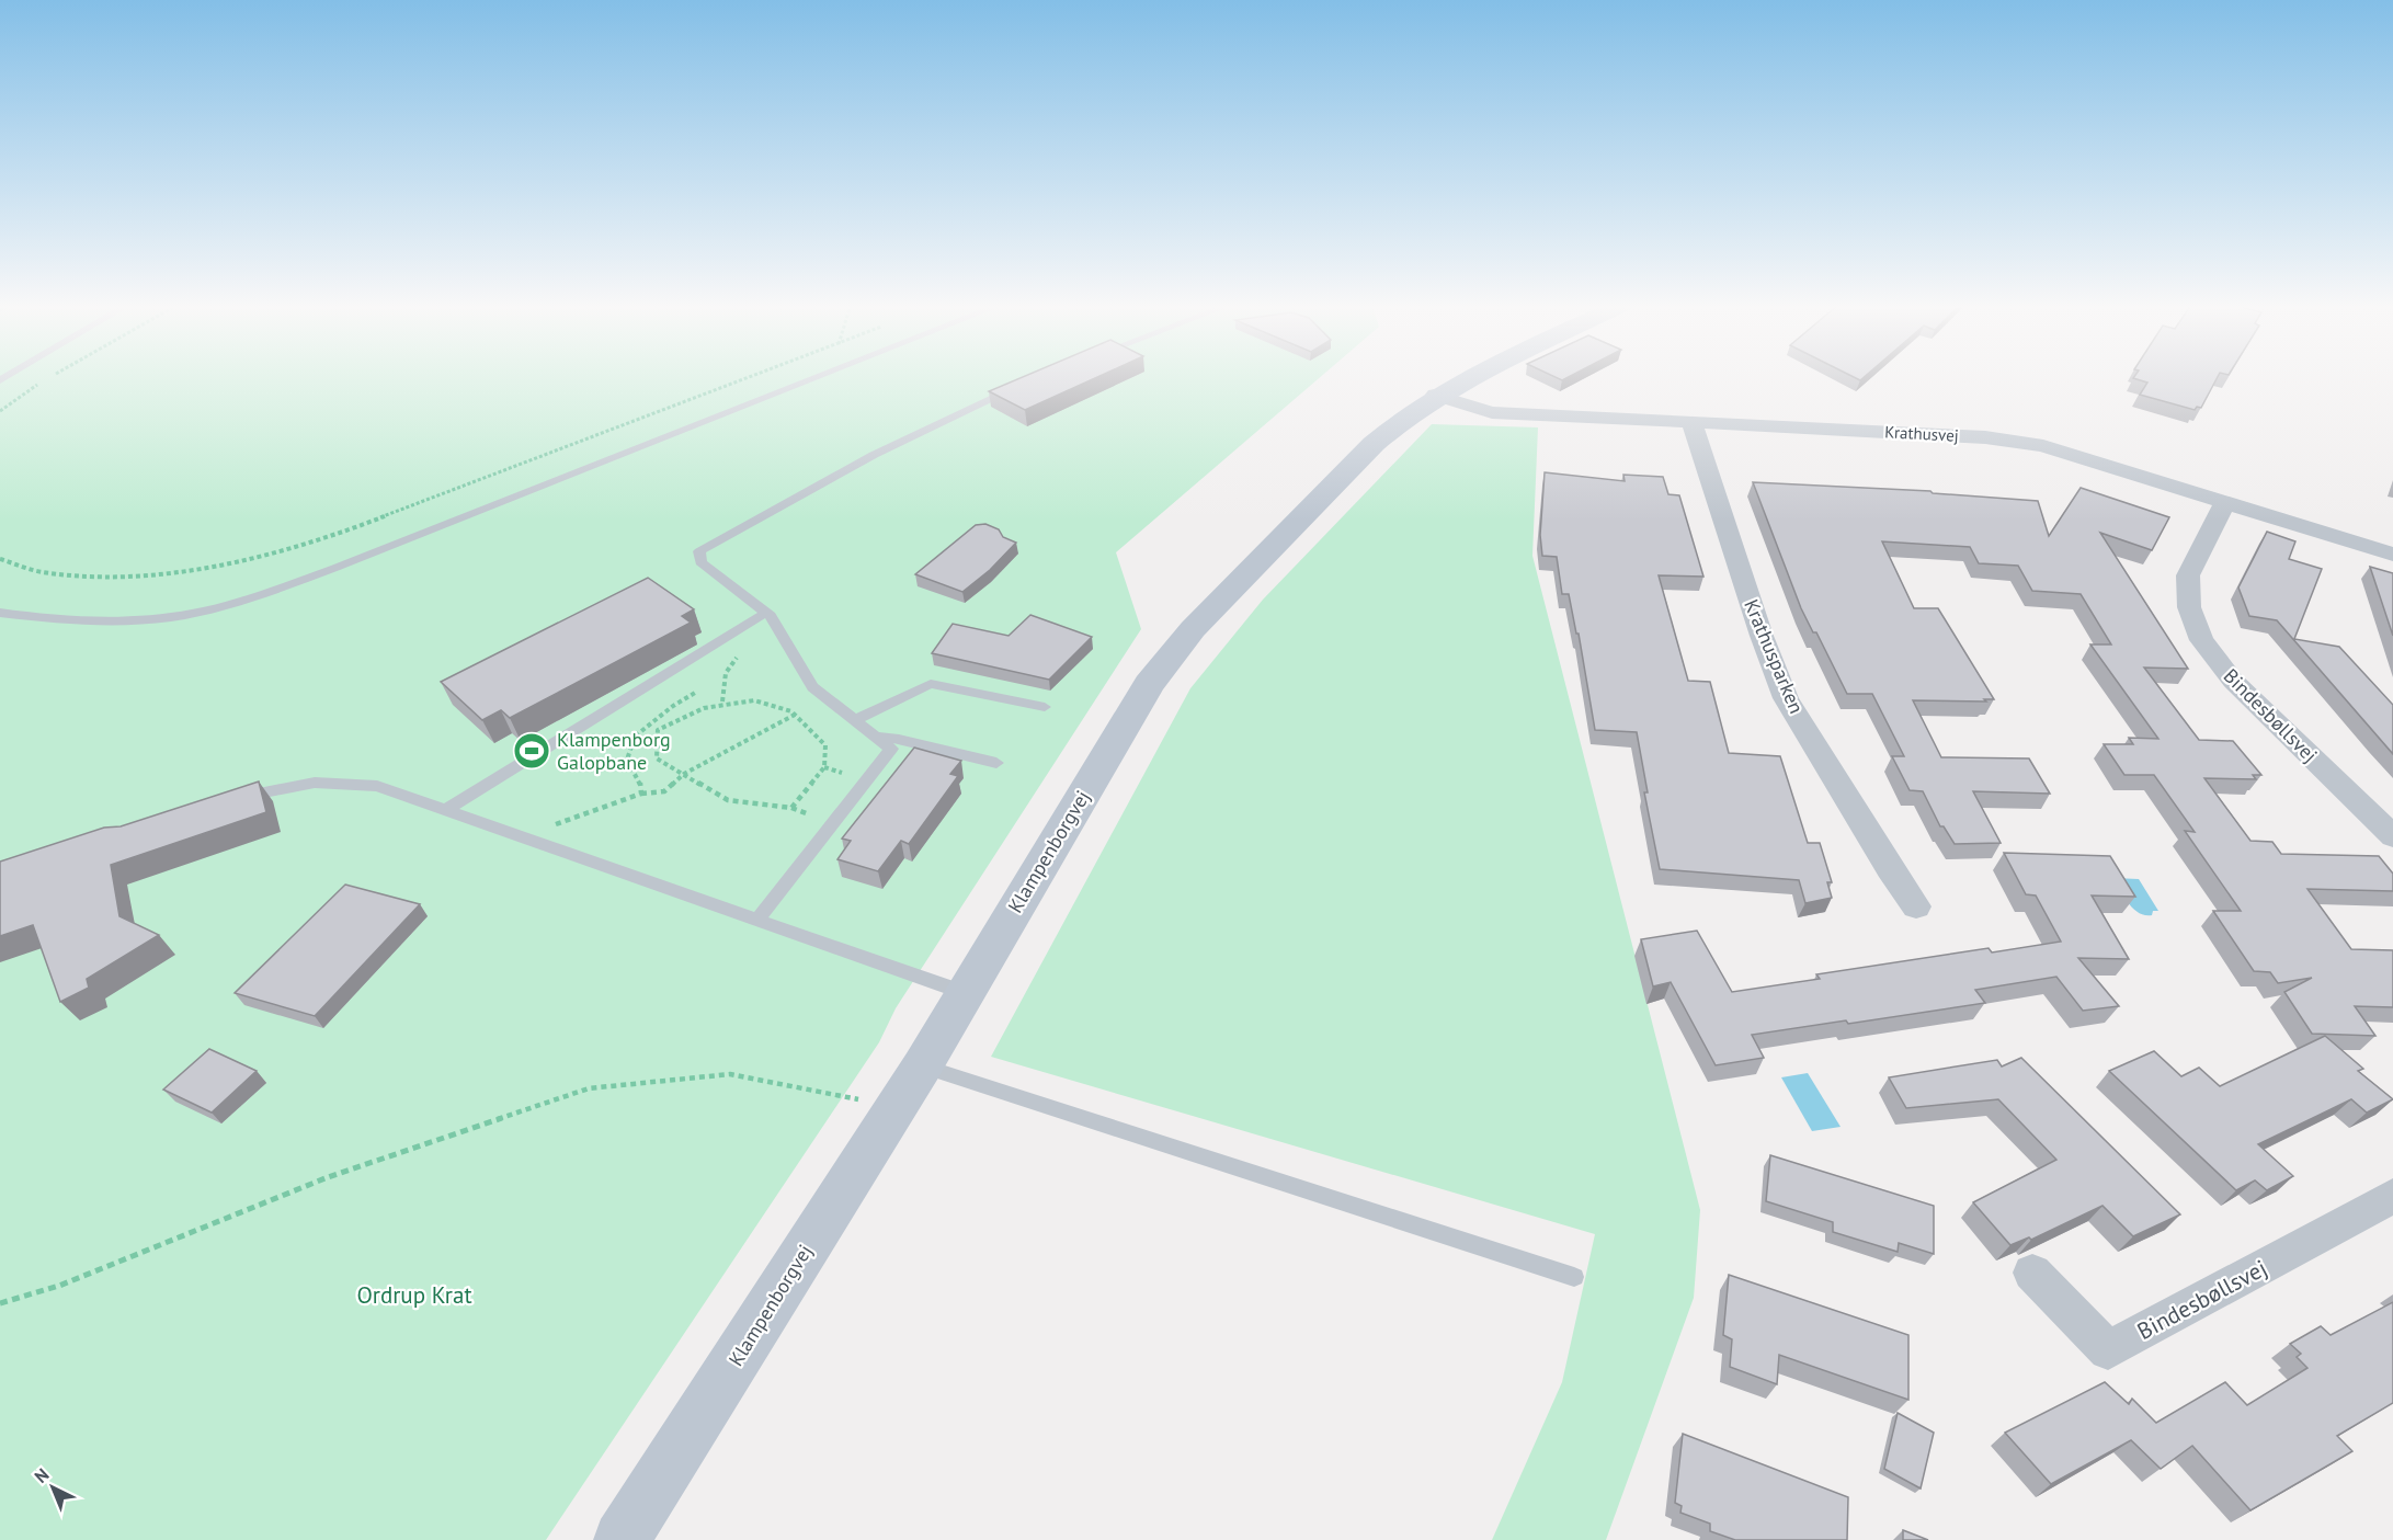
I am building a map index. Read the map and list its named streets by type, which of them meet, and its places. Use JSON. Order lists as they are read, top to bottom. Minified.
{"streets":{"street":["Krathusvej","Krathusparken","Bindesbøllsvej","Klampenborgvej"]},"crossings":[["Krathusvej","Krathusparken"],["Krathusvej","Bindesbøllsvej"],["Krathusvej","Klampenborgvej"]],"parks":["Ordrup Krat"],"places":{"sports":["Klampenborg Galopbane"]},"north":"top left"}
